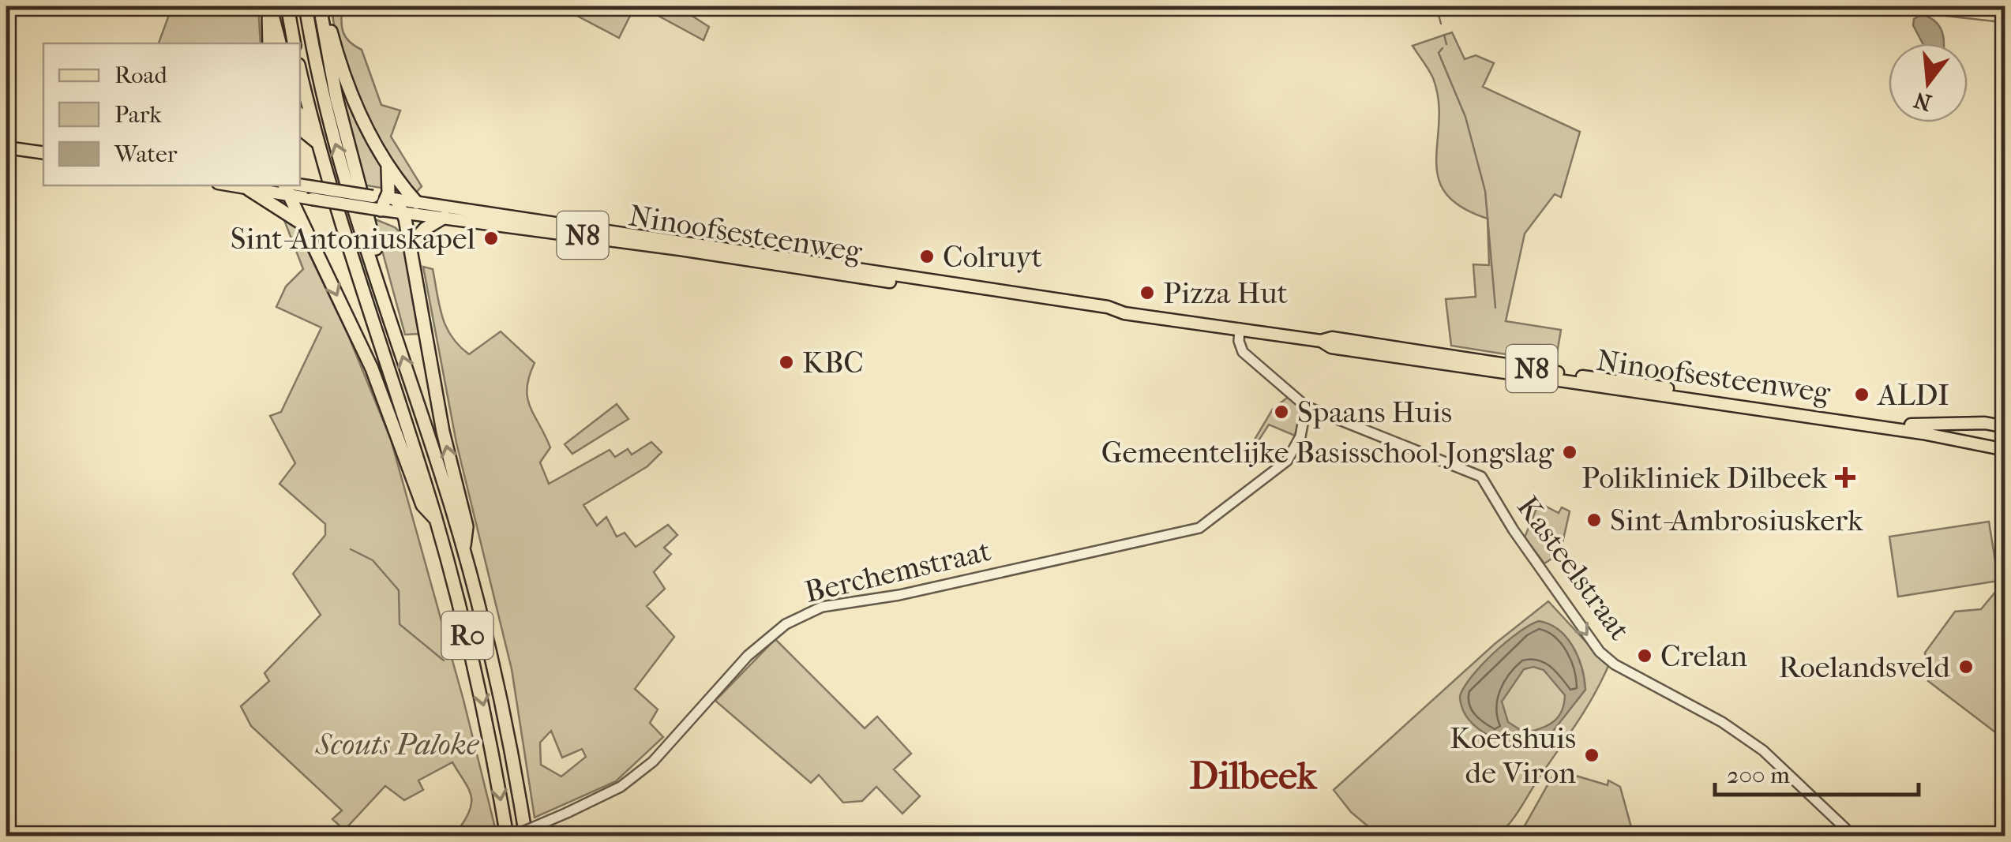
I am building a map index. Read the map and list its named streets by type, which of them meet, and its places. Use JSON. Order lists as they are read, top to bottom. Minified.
{"streets":{"highway":["R0"],"main road":["Ninoofsesteenweg","N8"],"street":["Kasteelstraat","Berchemstraat"]},"crossings":[["Kasteelstraat","Berchemstraat"],["Berchemstraat","R0"]],"one_way":["Kasteelstraat"],"districts":["Dilbeek"],"parks":["Scouts Paloke"],"places":{"other":["Sint-Antoniuskapel","Colruyt","Pizza Hut","KBC","ALDI","Spaans Huis","Gemeentelijke Basisschool Jongslag","Sint-Ambrosiuskerk","Crelan","Roelandsveld","Koetshuis de Viron"],"health":["Polikliniek Dilbeek"]},"legend":["Road","Park","Water"],"scale_bar":"200 m","north":"bottom"}
